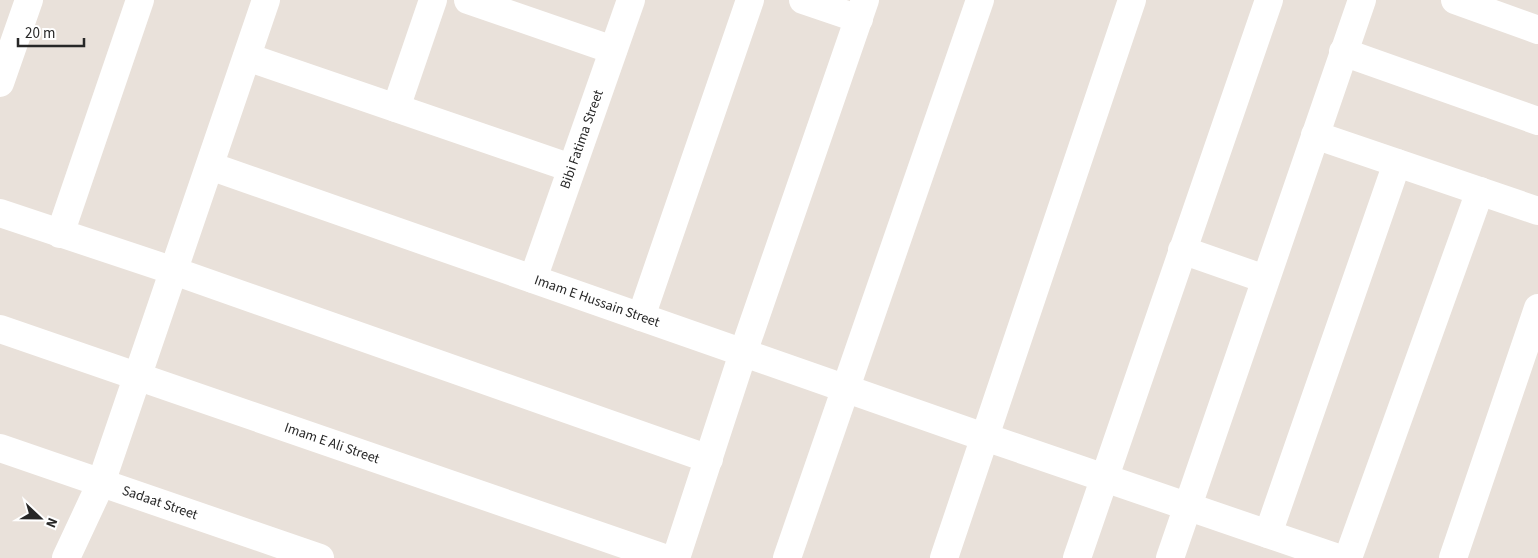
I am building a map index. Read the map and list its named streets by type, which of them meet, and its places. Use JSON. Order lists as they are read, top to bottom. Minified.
{"streets":{"street":["Bibi Fatima Street","Imam E Hussain Street","Imam E Ali Street","Sadaat Street"]},"crossings":[["Bibi Fatima Street","Imam E Hussain Street"]],"scale_bar":"20 m","north":"right"}
